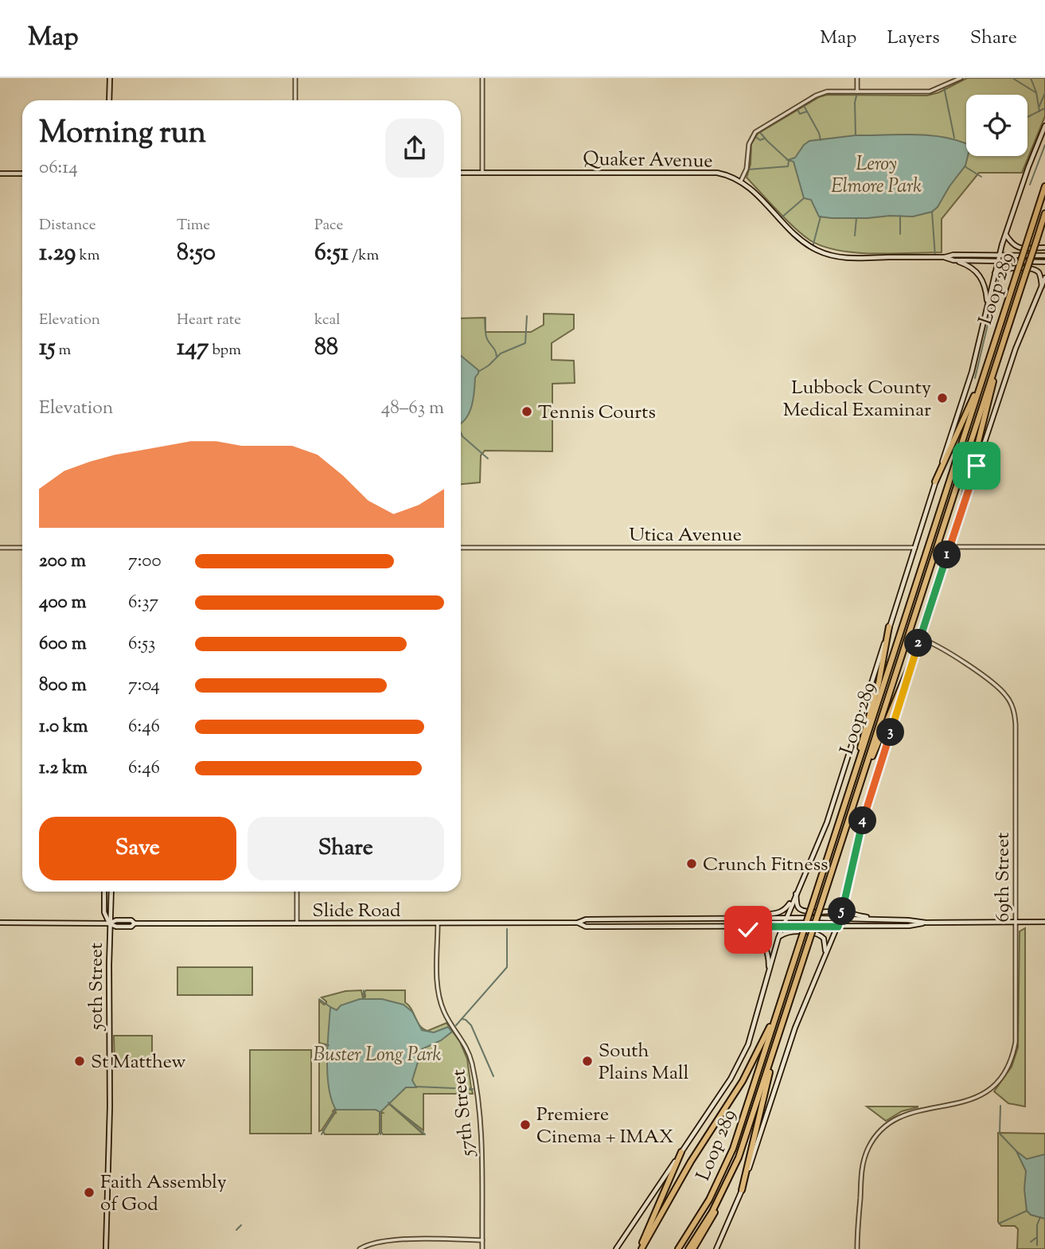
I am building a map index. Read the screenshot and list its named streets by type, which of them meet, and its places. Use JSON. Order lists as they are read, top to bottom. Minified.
{"streets":{"highway":["Loop 289"],"main road":["Quaker Avenue","Slide Road","50th Street"],"street":["Utica Avenue","69th Street","57th Street"]},"crossings":[["69th Street","Slide Road"],["Slide Road","50th Street"],["Slide Road","57th Street"]],"parks":["Leroy Elmore Park","Buster Long Park"],"places":["Lubbock County Medical Examinar","Tennis Courts","Crunch Fitness","St Matthew","South Plains Mall","Premiere Cinema + IMAX","Faith Assembly of God"],"page":{"header":"Map","nav":["Map","Layers","Share"],"heading":["Morning run","06:14"],"stats":[["Distance","1.29 km"],["Time","8:50"],["Pace","6:51 /km"],["Elevation","15 m"],["Heart rate","147 bpm"],["kcal","88"]],"chart":["Elevation","48–63 m"],"pins":["1","2","3","4","5"],"list":[{"name":"200 m","note":"7:00"},{"name":"400 m","note":"6:37"},{"name":"600 m","note":"6:53"},{"name":"800 m","note":"7:04"},{"name":"1.0 km","note":"6:46"},{"name":"1.2 km","note":"6:46"}],"buttons":["Save","Share"]}}
